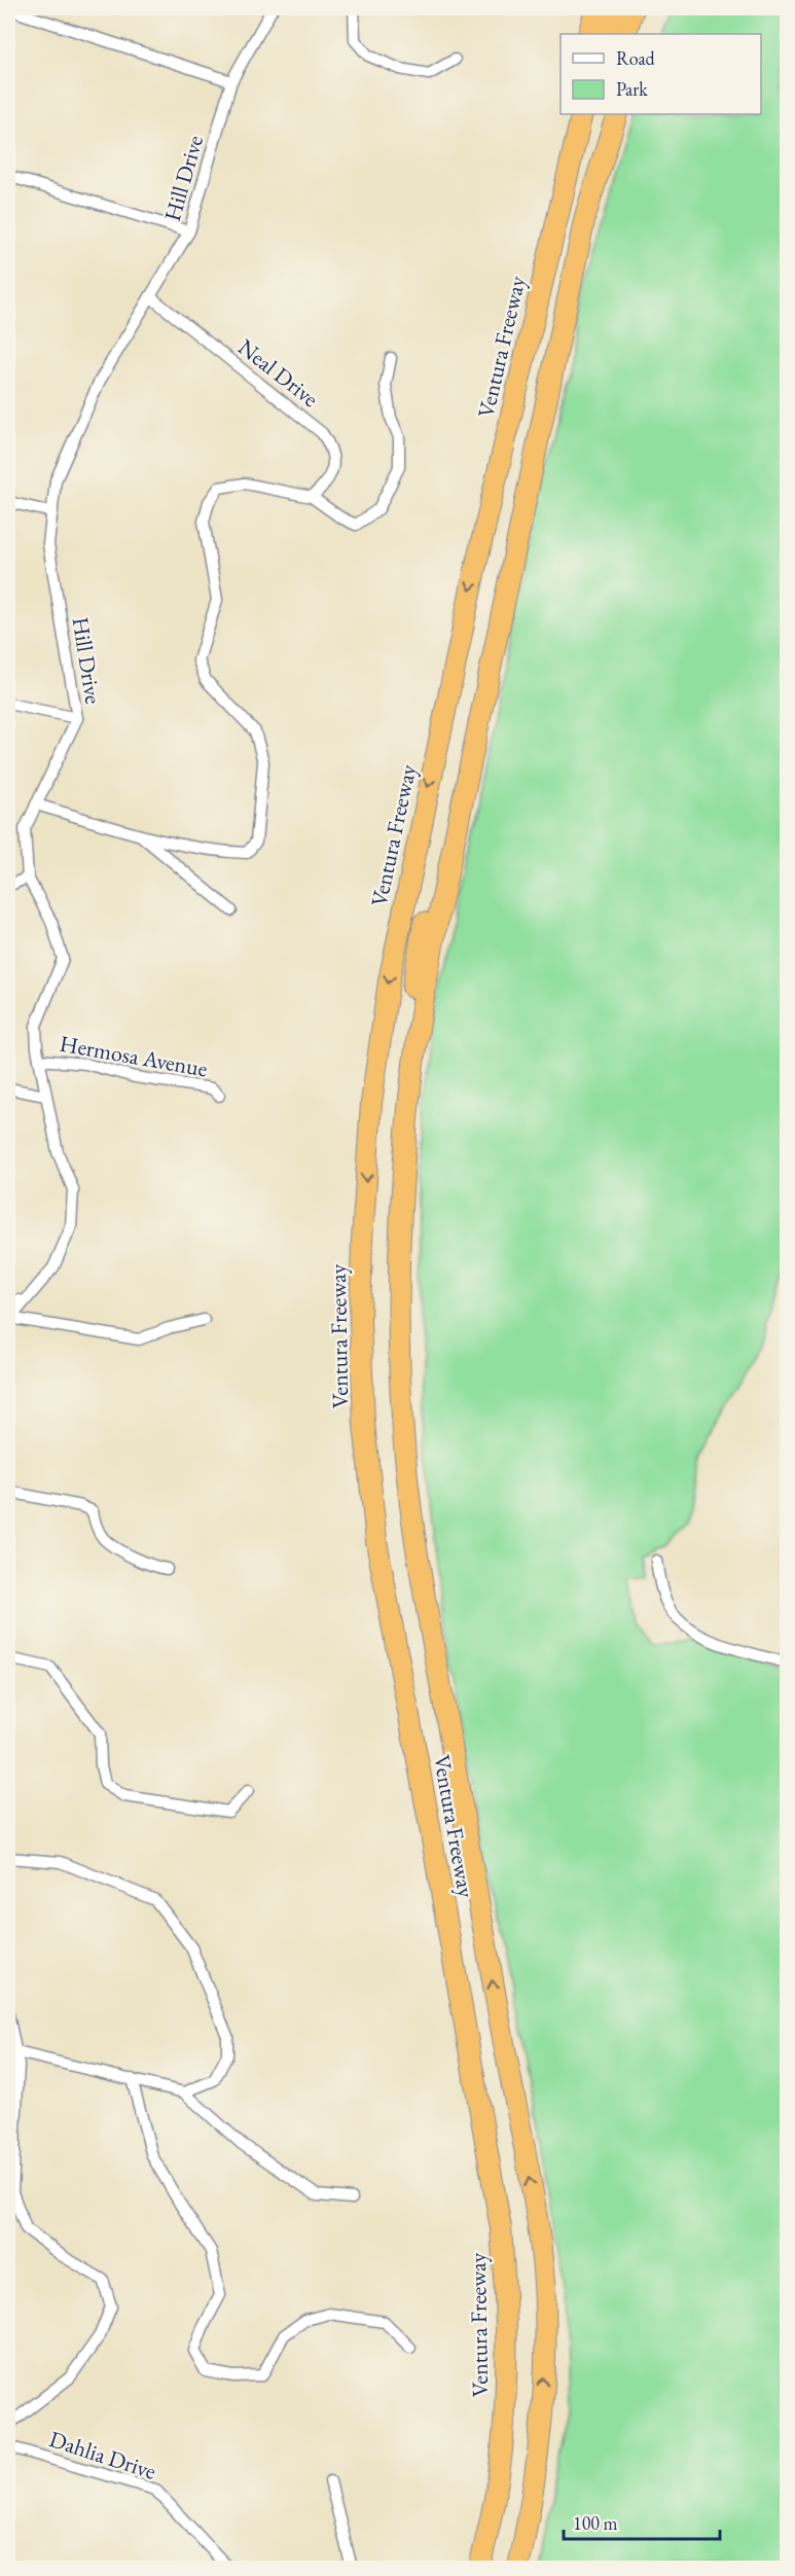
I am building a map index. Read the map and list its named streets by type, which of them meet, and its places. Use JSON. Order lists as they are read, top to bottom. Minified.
{"streets":{"highway":["Ventura Freeway"],"street":["Hill Drive","Neal Drive","Hermosa Avenue","Dahlia Drive"]},"crossings":[["Hill Drive","Neal Drive"],["Hill Drive","Hermosa Avenue"]],"legend":["Road","Park"],"scale_bar":"100 m"}
